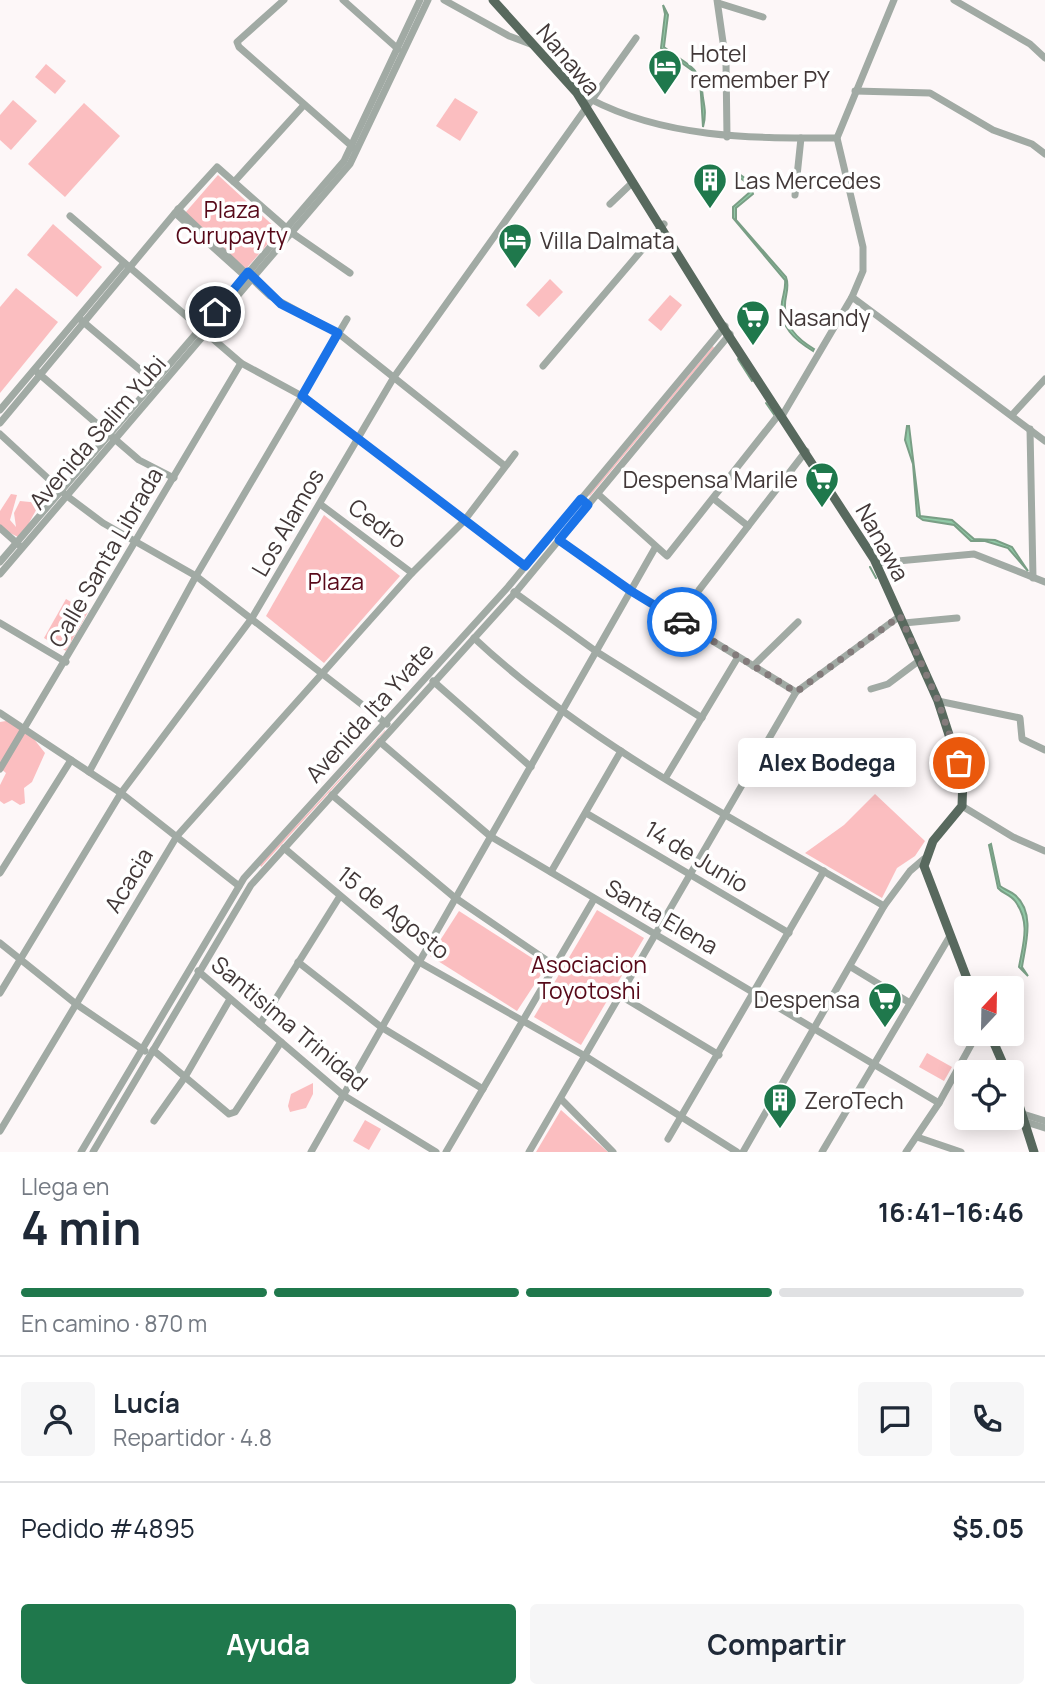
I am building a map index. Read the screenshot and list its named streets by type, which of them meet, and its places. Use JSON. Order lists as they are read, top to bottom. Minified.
{"streets":{"main road":["Nanawa"],"street":["Avenida Salim Yubi","Los Alamos","Cedro","Calle Santa Librada","Avenida Ita Yvate","14 de Junio","Acacia","15 de Agosto","Santa Elena","Santisima Trinidad"]},"crossings":[["Nanawa","Los Alamos"],["Nanawa","Avenida Ita Yvate"],["Los Alamos","Cedro"],["Cedro","Acacia"],["Avenida Ita Yvate","15 de Agosto"],["Avenida Ita Yvate","Santa Elena"],["Avenida Ita Yvate","Santisima Trinidad"]],"parks":["Plaza Curupayty","Plaza","Asociacion Toyotoshi"],"places":{"hotel":["Hotel remember PY","Villa Dalmata"],"building":["Las Mercedes","ZeroTech"],"supermarket":["Nasandy","Despensa Marile","Despensa"],"other":["Alex Bodega"]},"north":"top","page":{"bubble":"Alex Bodega","heading":["4 min","Llega en","16:41–16:46"],"panel":["Lucía","Repartidor · 4.8","Pedido #4895","$5.05"],"bar":"En camino · 870 m","buttons":["Ayuda","Compartir"]}}
